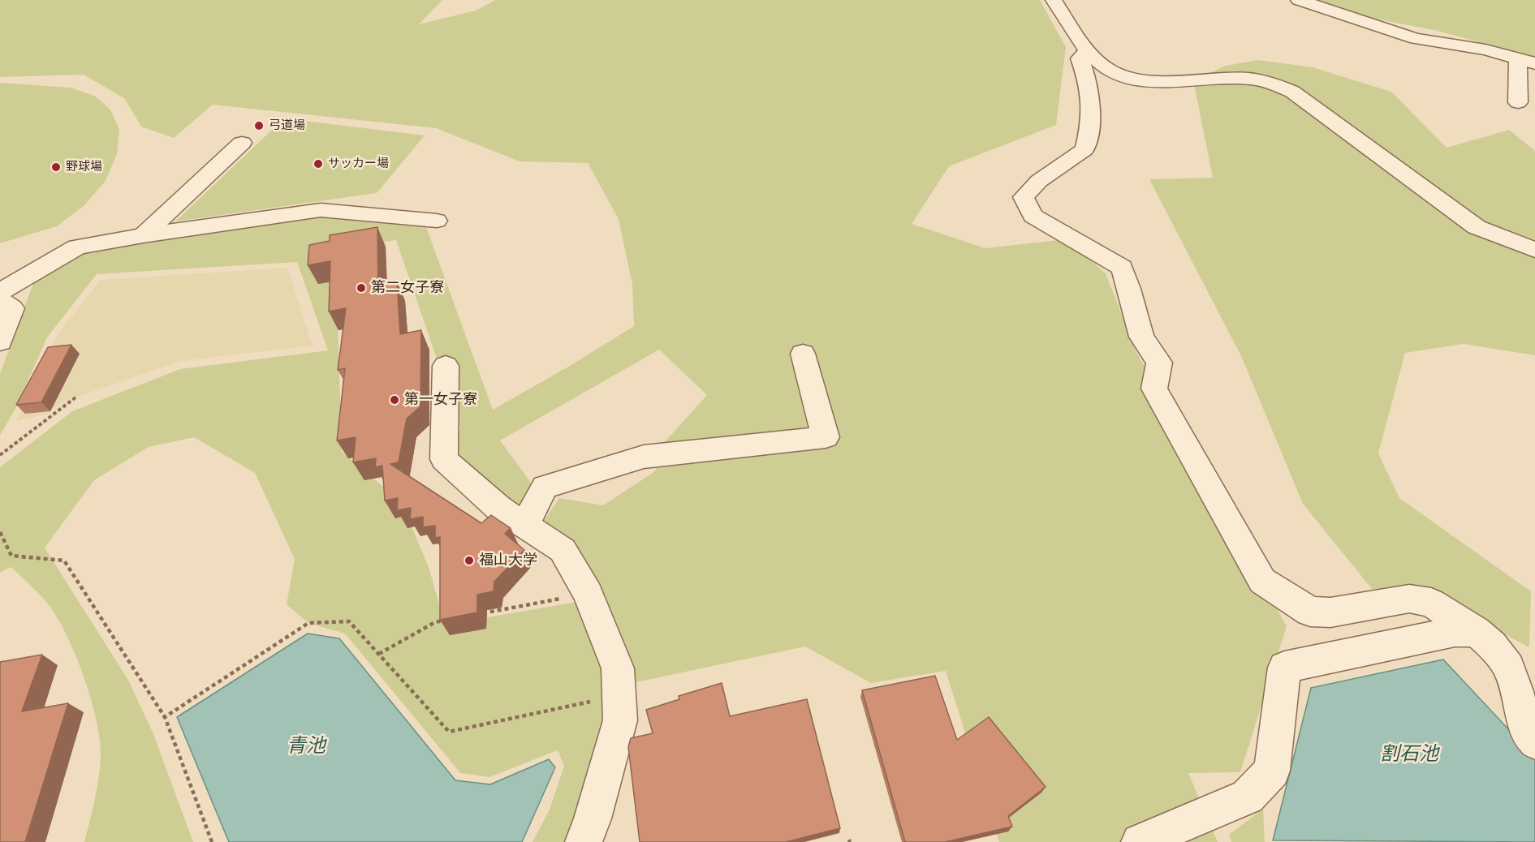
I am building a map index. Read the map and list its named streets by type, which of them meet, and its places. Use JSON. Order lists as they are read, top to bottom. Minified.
{"water":["青池","割石池"],"places":["弓道場","サッカー場","野球場","第二女子寮","第一女子寮","福山大学"]}
